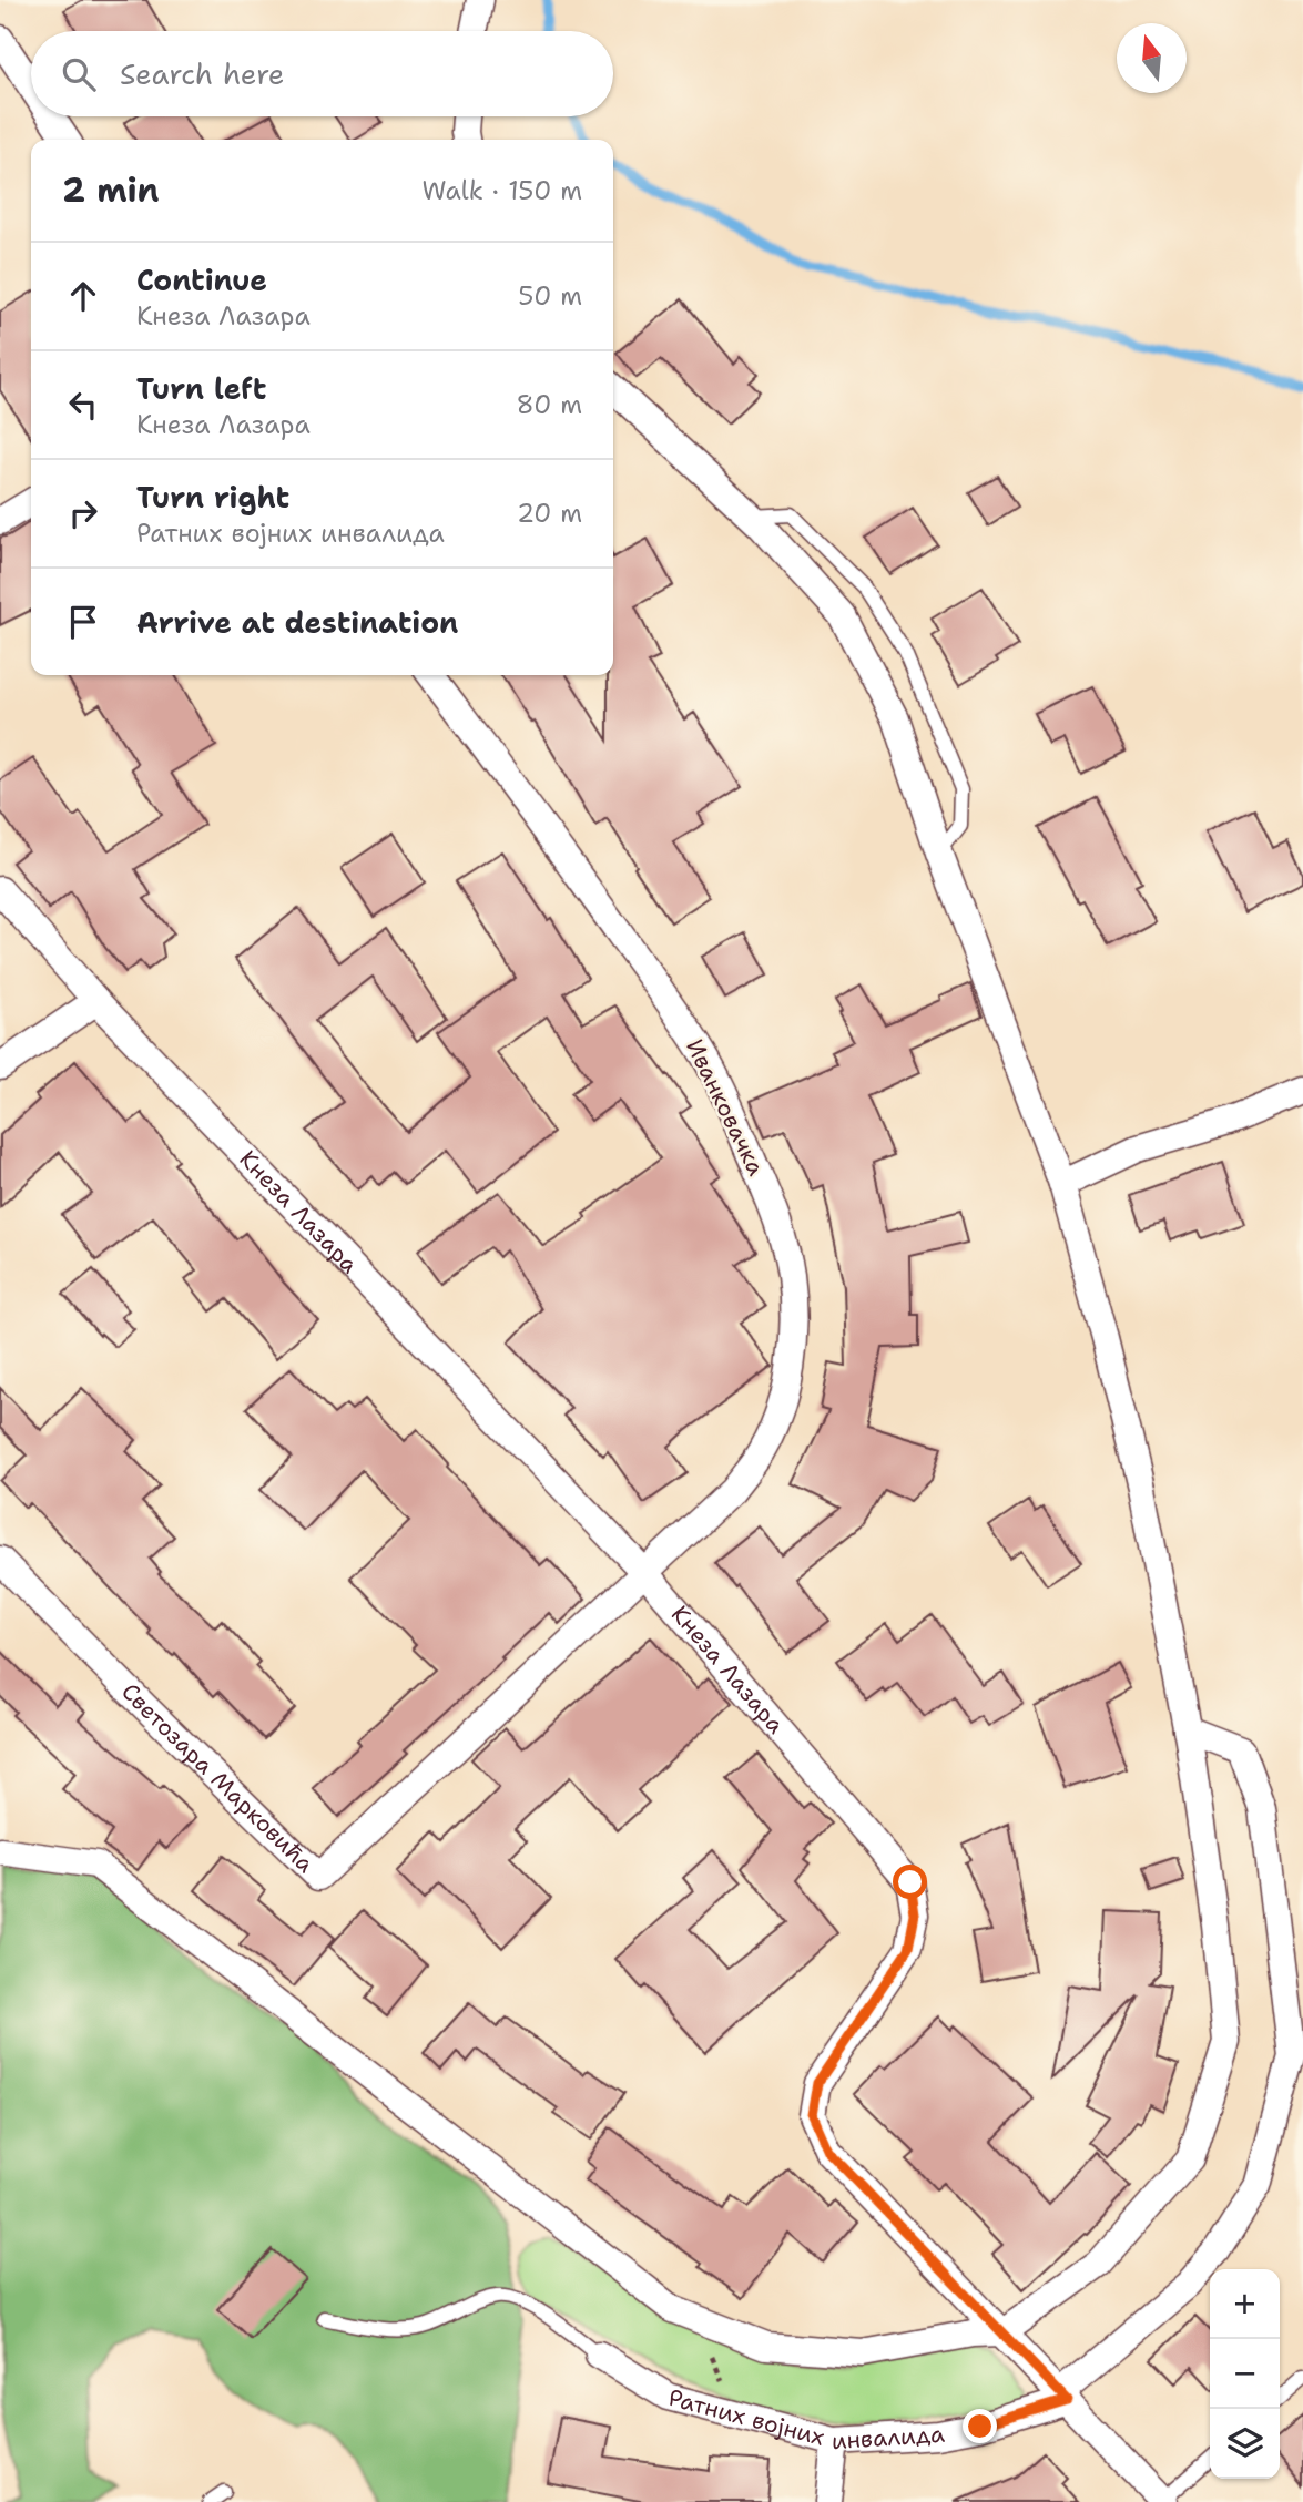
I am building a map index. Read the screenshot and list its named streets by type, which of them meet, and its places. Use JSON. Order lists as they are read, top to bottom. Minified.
{"streets":{"street":["Иванковачка","Кнеза Лазара","Светозара Марковића","Ратних војних инвалида"]},"crossings":[["Иванковачка","Кнеза Лазара"],["Иванковачка","Светозара Марковића"],["Кнеза Лазара","Светозара Марковића"],["Кнеза Лазара","Ратних војних инвалида"]],"north":"top","page":{"search":"Search here","heading":["2 min","Walk · 150 m"],"list":[["Continue","Кнеза Лазара","50 m"],["Turn left","Кнеза Лазара","80 m"],["Turn right","Ратних војних инвалида","20 m"],"Arrive at destination"],"map_buttons":["+","−"]}}
